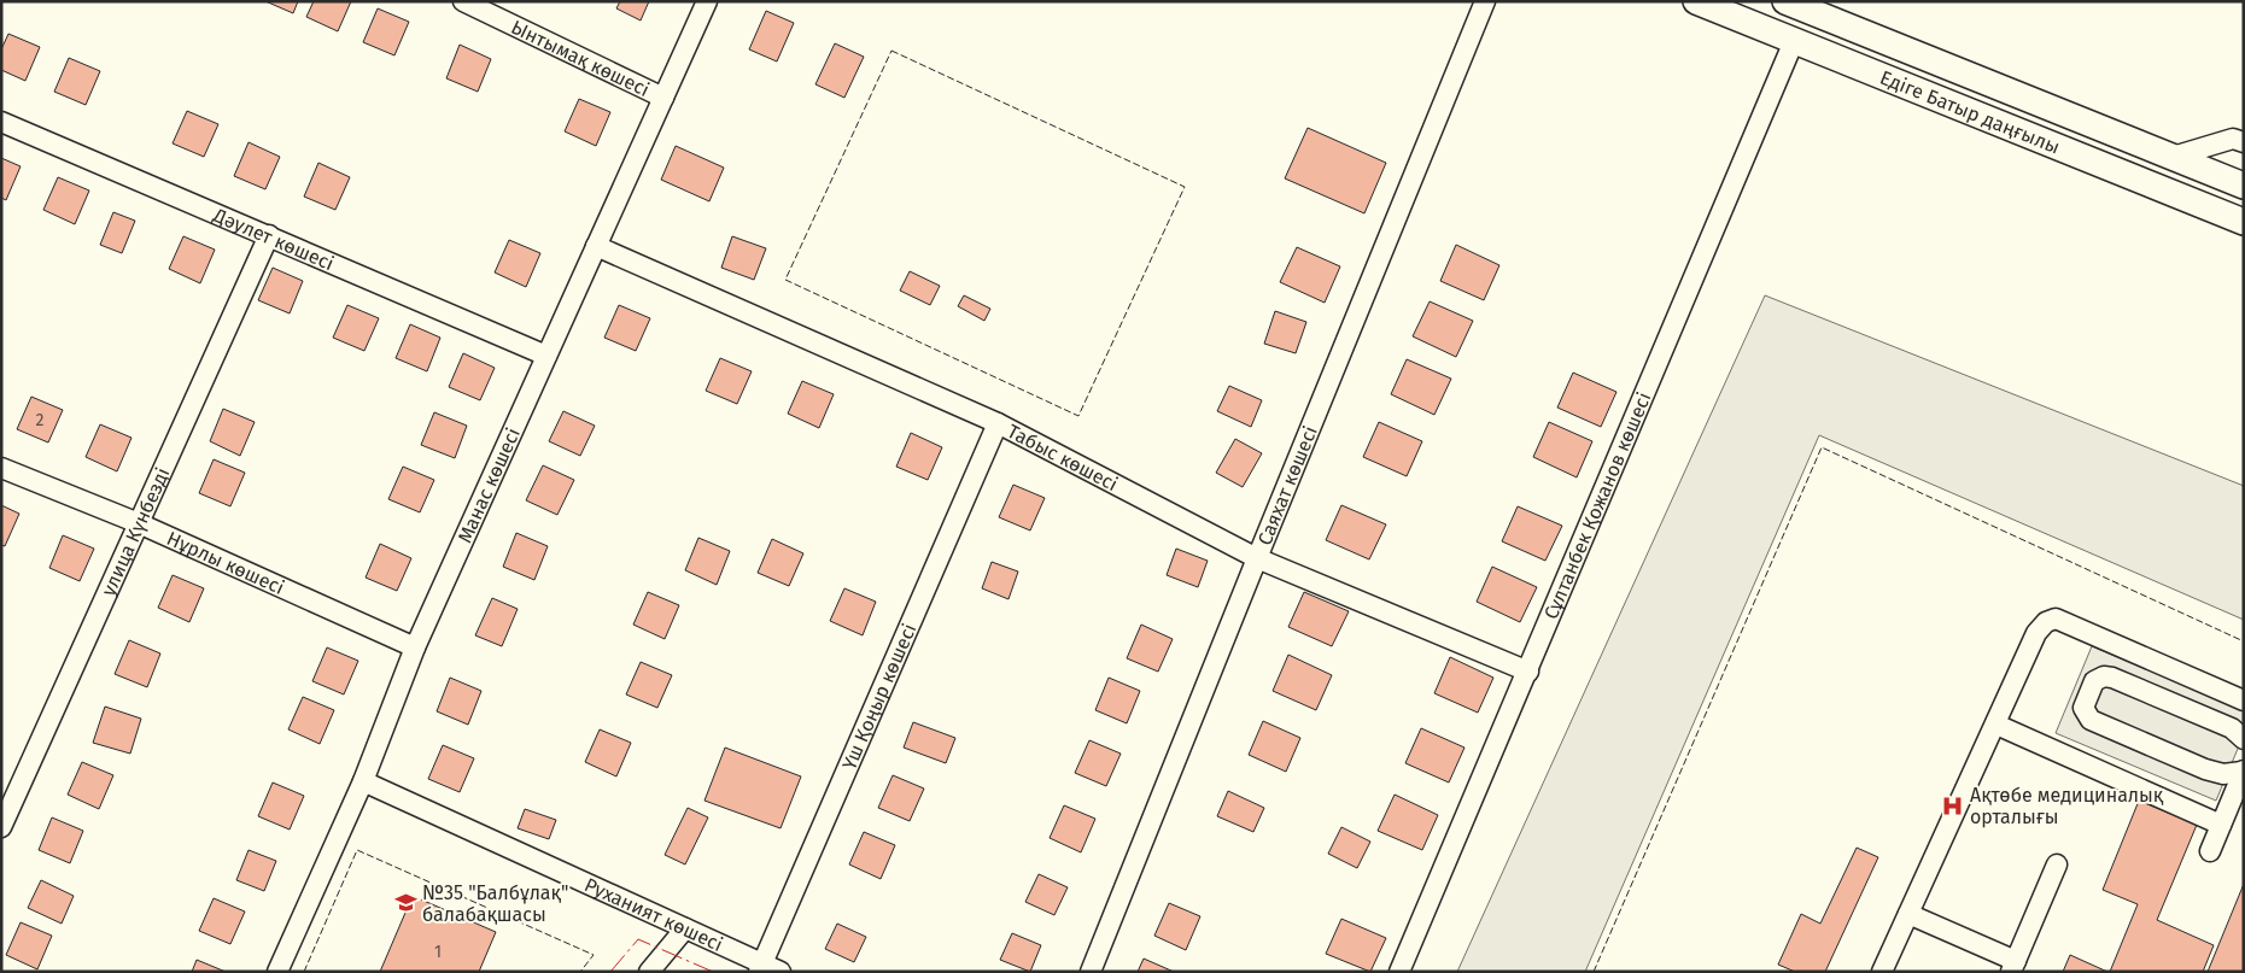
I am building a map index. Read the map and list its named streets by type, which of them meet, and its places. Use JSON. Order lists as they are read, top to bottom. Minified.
{"streets":{"main road":["Едіге Батыр даңғылы"],"street":["Ынтымақ көшесі","Дәулет көшесі","Табыс көшесі","Манас көшесі","Саяхат көшесі","Сұлтанбек Қожанов көшесі","улица Күнбезді","Нұрлы көшесі","Үш Қоңыр көшесі","Руханият көшесі"]},"crossings":[["Ынтымақ көшесі","Манас көшесі"],["Едіге Батыр даңғылы","Сұлтанбек Қожанов көшесі"],["Дәулет көшесі","Манас көшесі"],["Дәулет көшесі","улица Күнбезді"],["Табыс көшесі","Манас көшесі"],["Табыс көшесі","Саяхат көшесі"],["Табыс көшесі","Сұлтанбек Қожанов көшесі"],["Табыс көшесі","Үш Қоңыр көшесі"],["Манас көшесі","Нұрлы көшесі"],["Манас көшесі","Руханият көшесі"],["улица Күнбезді","Нұрлы көшесі"],["Үш Қоңыр көшесі","Руханият көшесі"]],"places":{"hospital":["Ақтөбе медициналық орталығы"],"school or university":["№35 \"Балбұлақ\" балабақшасы"]},"house_numbers":["2","1"]}
